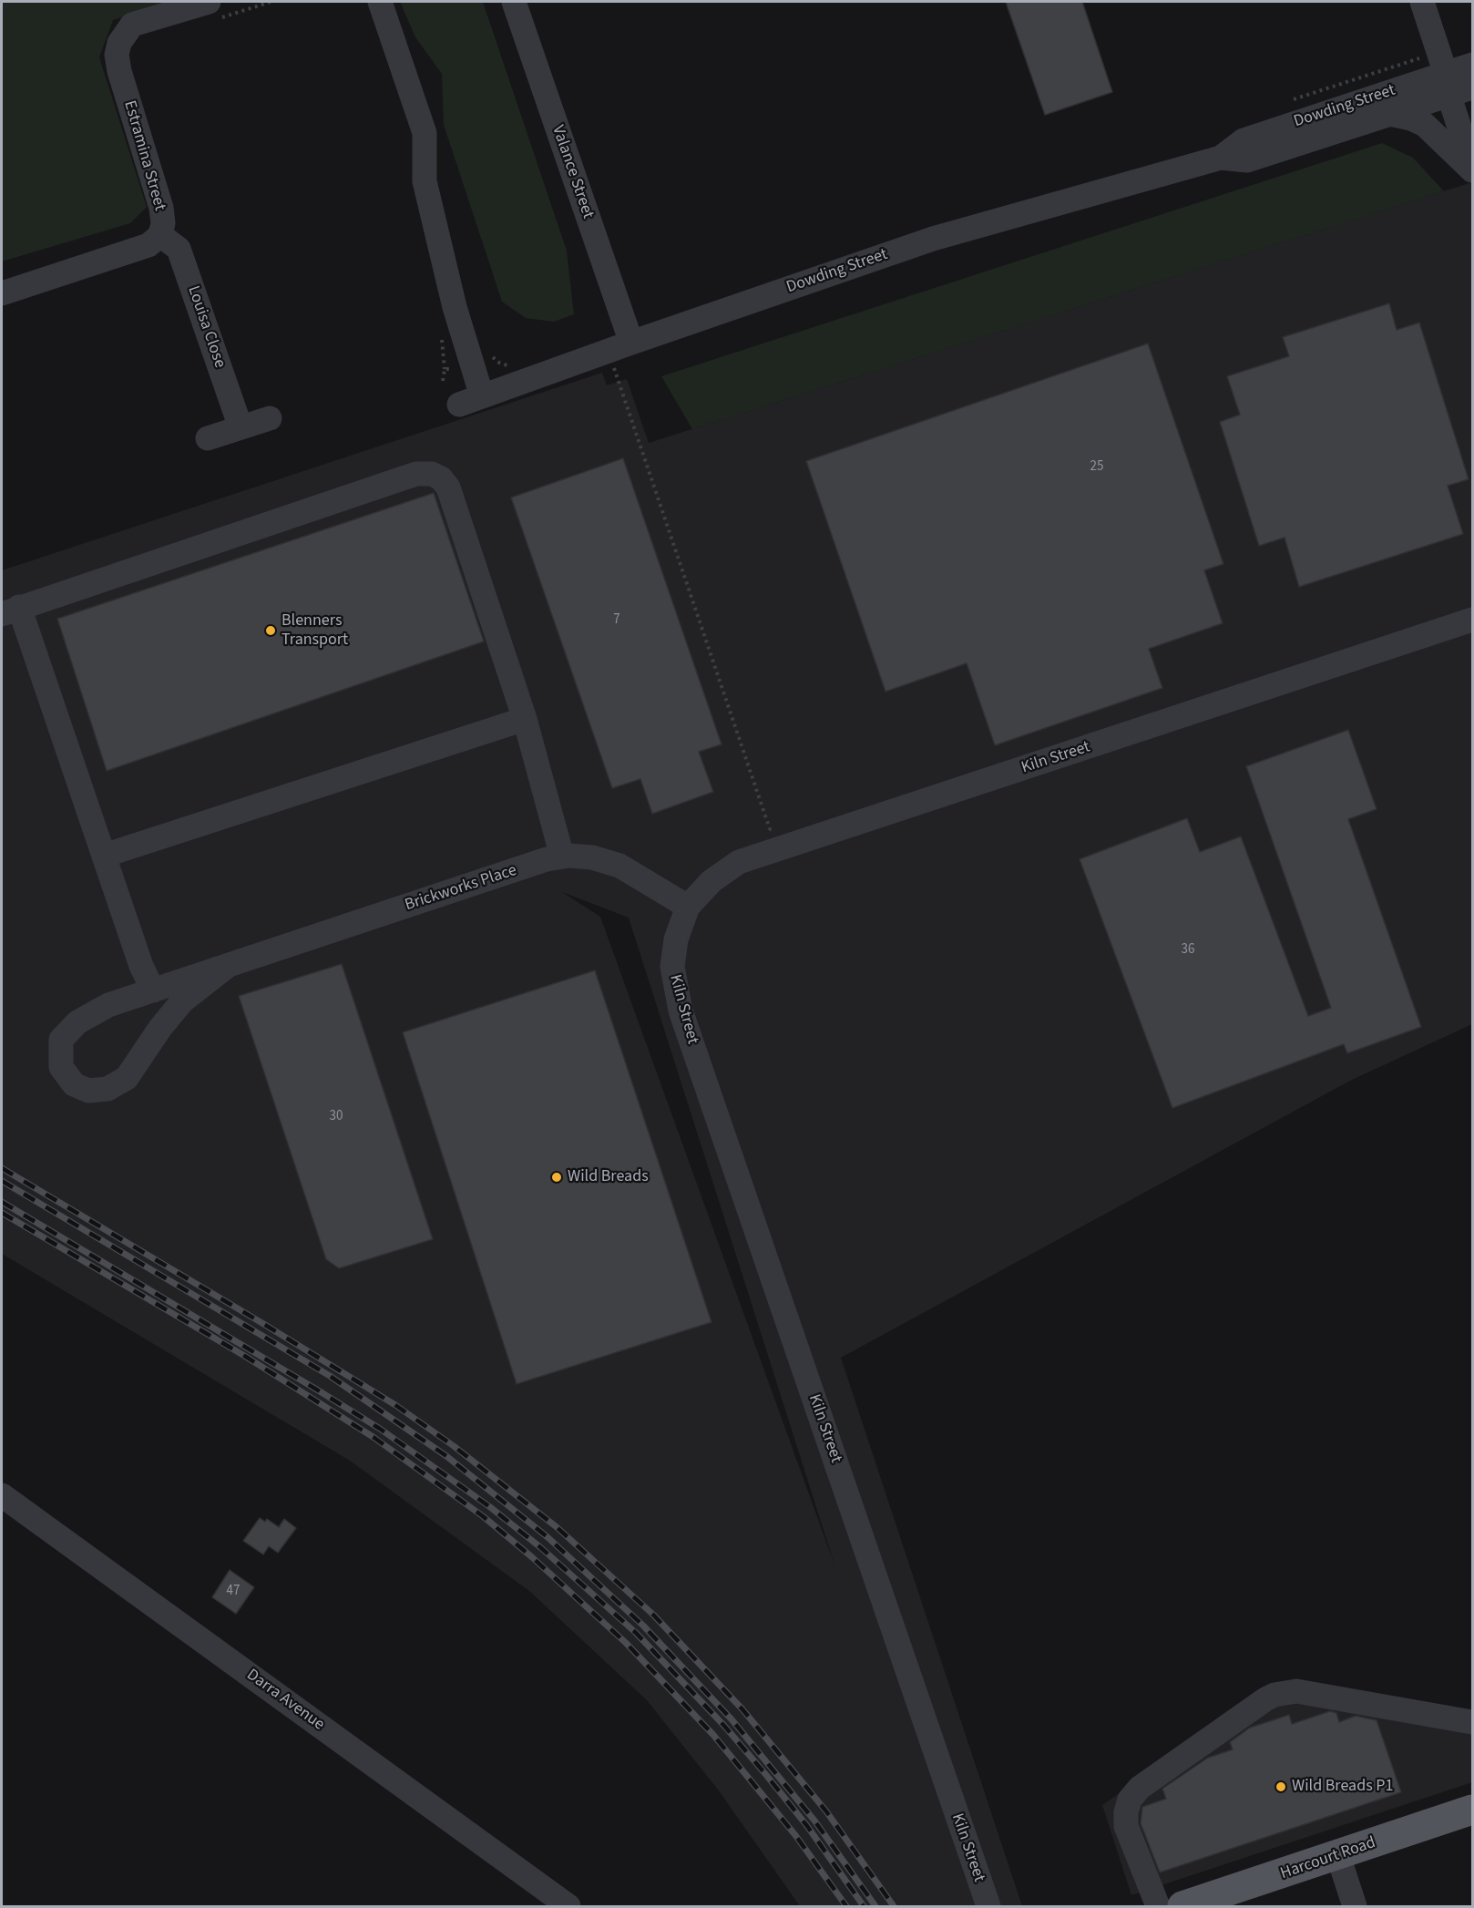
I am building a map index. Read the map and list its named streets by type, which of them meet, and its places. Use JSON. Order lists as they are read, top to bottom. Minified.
{"streets":{"main road":["Harcourt Road"],"street":["Dowding Street","Estramina Street","Valance Street","Louisa Close","Kiln Street","Brickworks Place","Darra Avenue"]},"crossings":[["Dowding Street","Valance Street"],["Estramina Street","Louisa Close"],["Kiln Street","Brickworks Place"]],"places":["Blenners Transport","Wild Breads","Wild Breads P1"],"house_numbers":["25","7","36","30","47"]}
